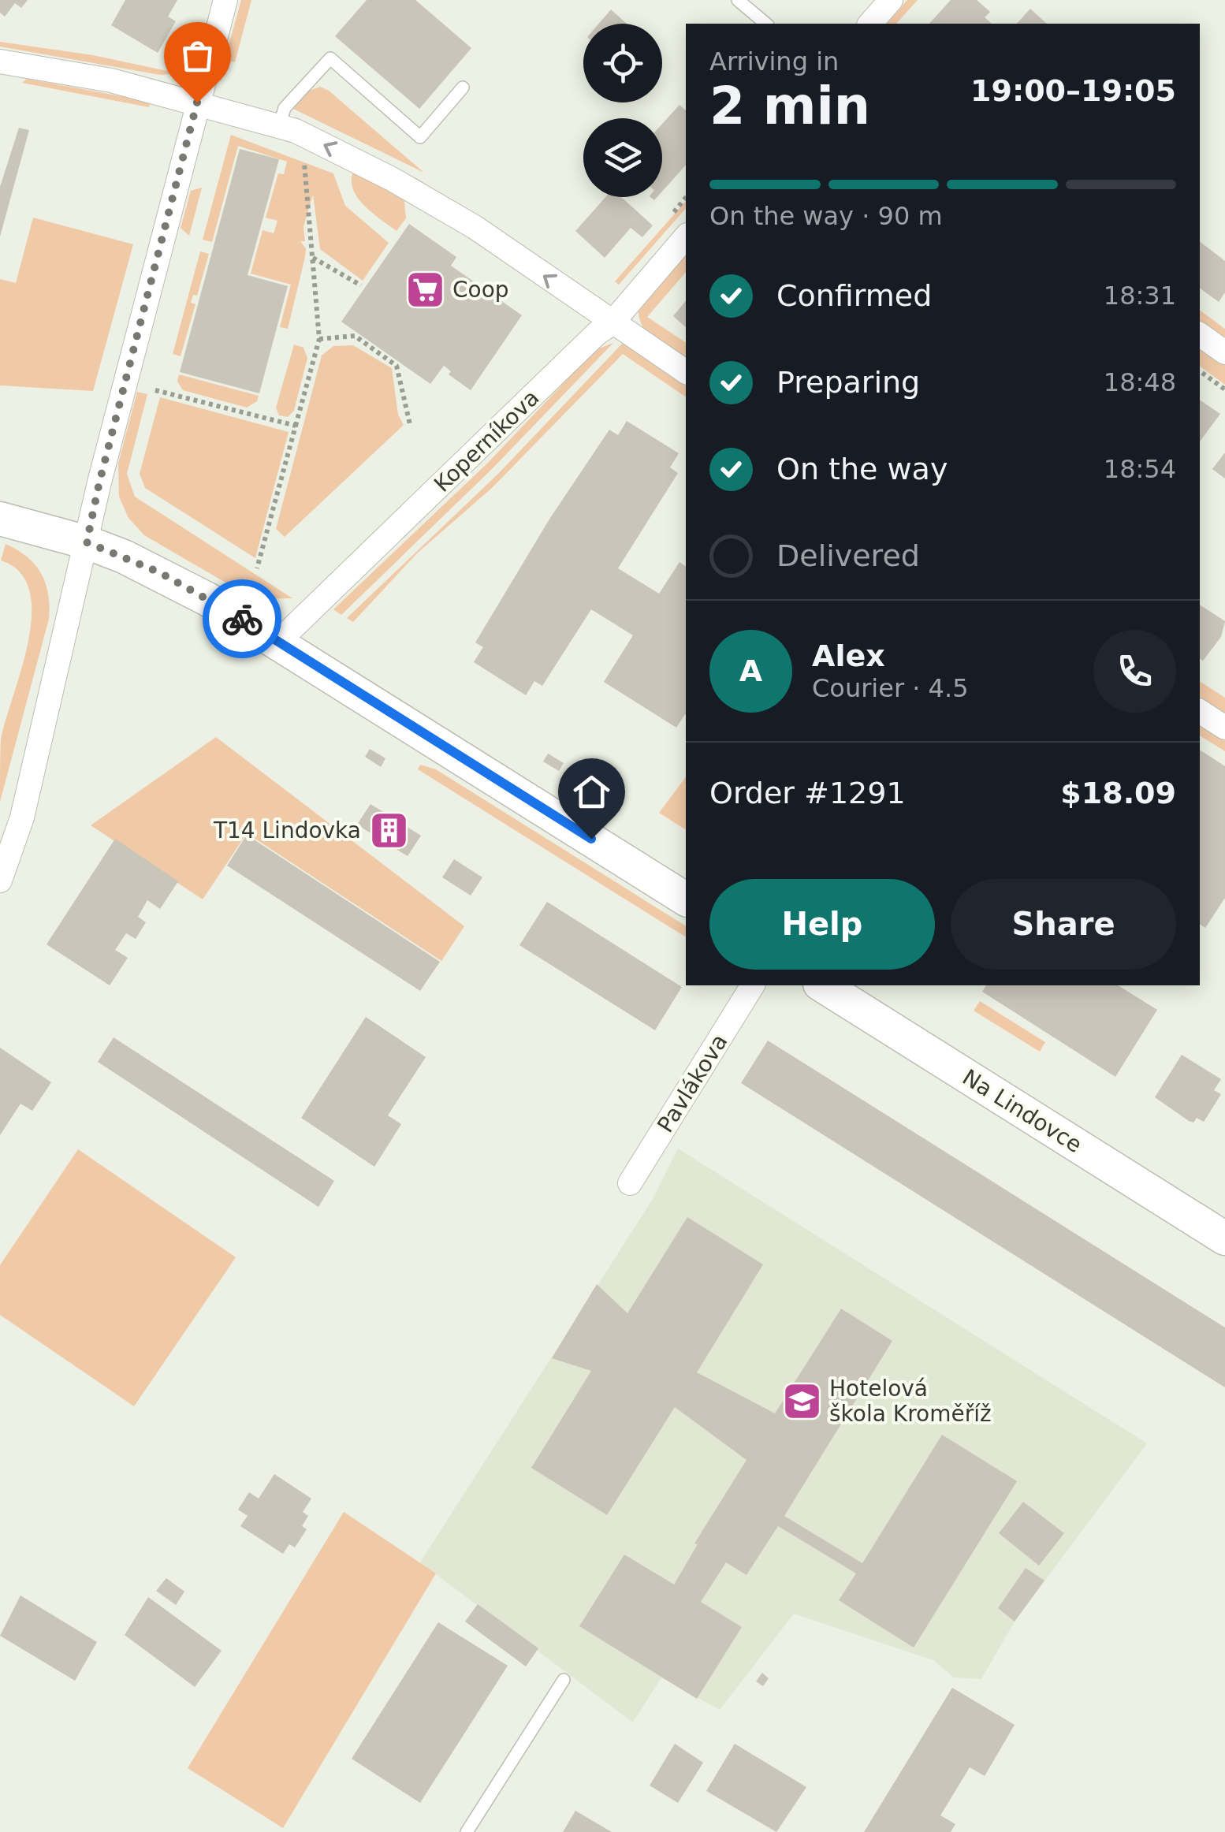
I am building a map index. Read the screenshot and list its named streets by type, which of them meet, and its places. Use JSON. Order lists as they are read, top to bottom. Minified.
{"streets":{"main road":["Na Lindovce"],"street":["Koperníkova","Pavlákova"]},"places":{"supermarket":["Coop"],"building":["T14 Lindovka"],"school or university":["Hotelová škola Kroměříž"]},"page":{"heading":["2 min","Arriving in","19:00–19:05"],"panel":["Alex","Courier · 4.5","Order #1291","$18.09"],"bar":"On the way · 90 m","list":[["Confirmed","18:31"],["Preparing","18:48"],["On the way","18:54"],"Delivered"],"round":"A","buttons":["Help","Share"]}}
